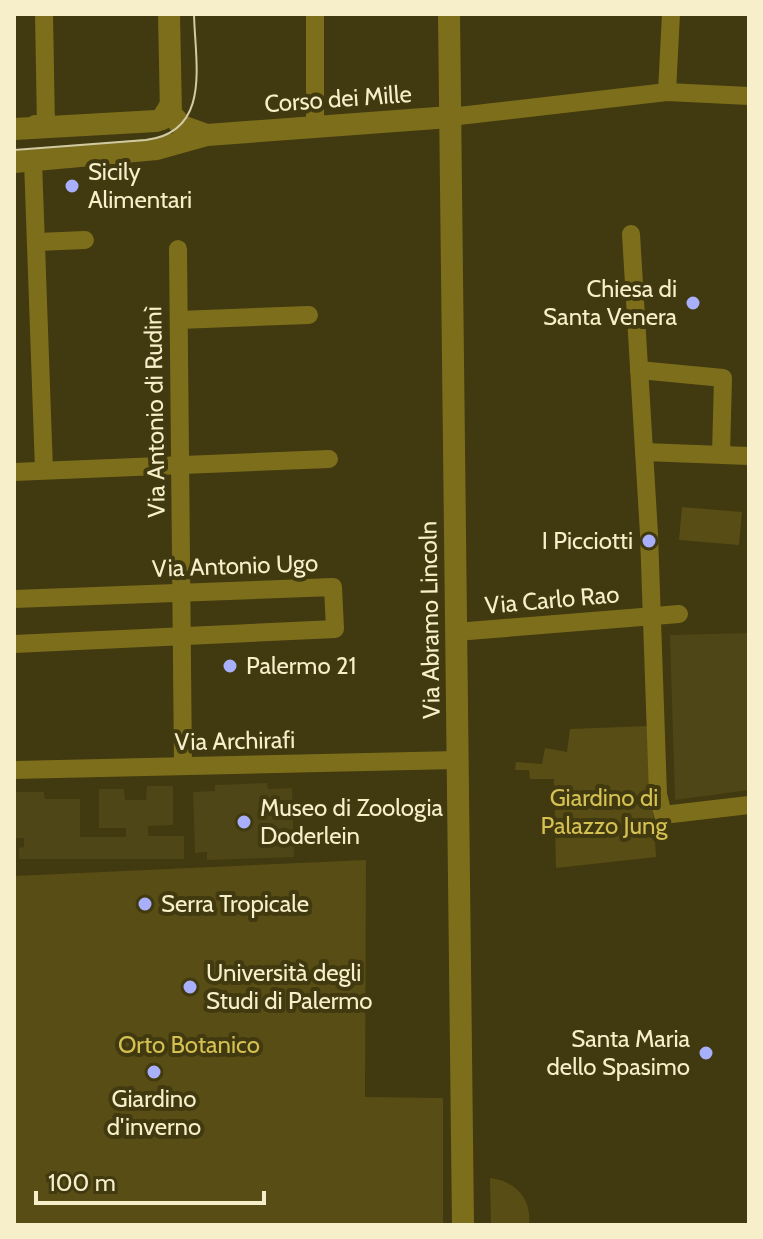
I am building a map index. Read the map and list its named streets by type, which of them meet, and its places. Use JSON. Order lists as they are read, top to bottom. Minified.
{"streets":{"street":["Corso dei Mille","Via Antonio di Rudinì","Via Antonio Ugo","Via Carlo Rao","Via Abramo Lincoln","Via Archirafi"]},"crossings":[["Corso dei Mille","Via Abramo Lincoln"],["Via Antonio di Rudinì","Via Antonio Ugo"],["Via Antonio di Rudinì","Via Archirafi"],["Via Carlo Rao","Via Abramo Lincoln"],["Via Abramo Lincoln","Via Archirafi"]],"parks":["Giardino di Palazzo Jung","Orto Botanico"],"places":["Sicily Alimentari","Chiesa di Santa Venera","I Picciotti","Palermo 21","Museo di Zoologia Doderlein","Serra Tropicale","Università degli Studi di Palermo","Santa Maria dello Spasimo","Giardino d'inverno"],"scale_bar":"100 m"}
